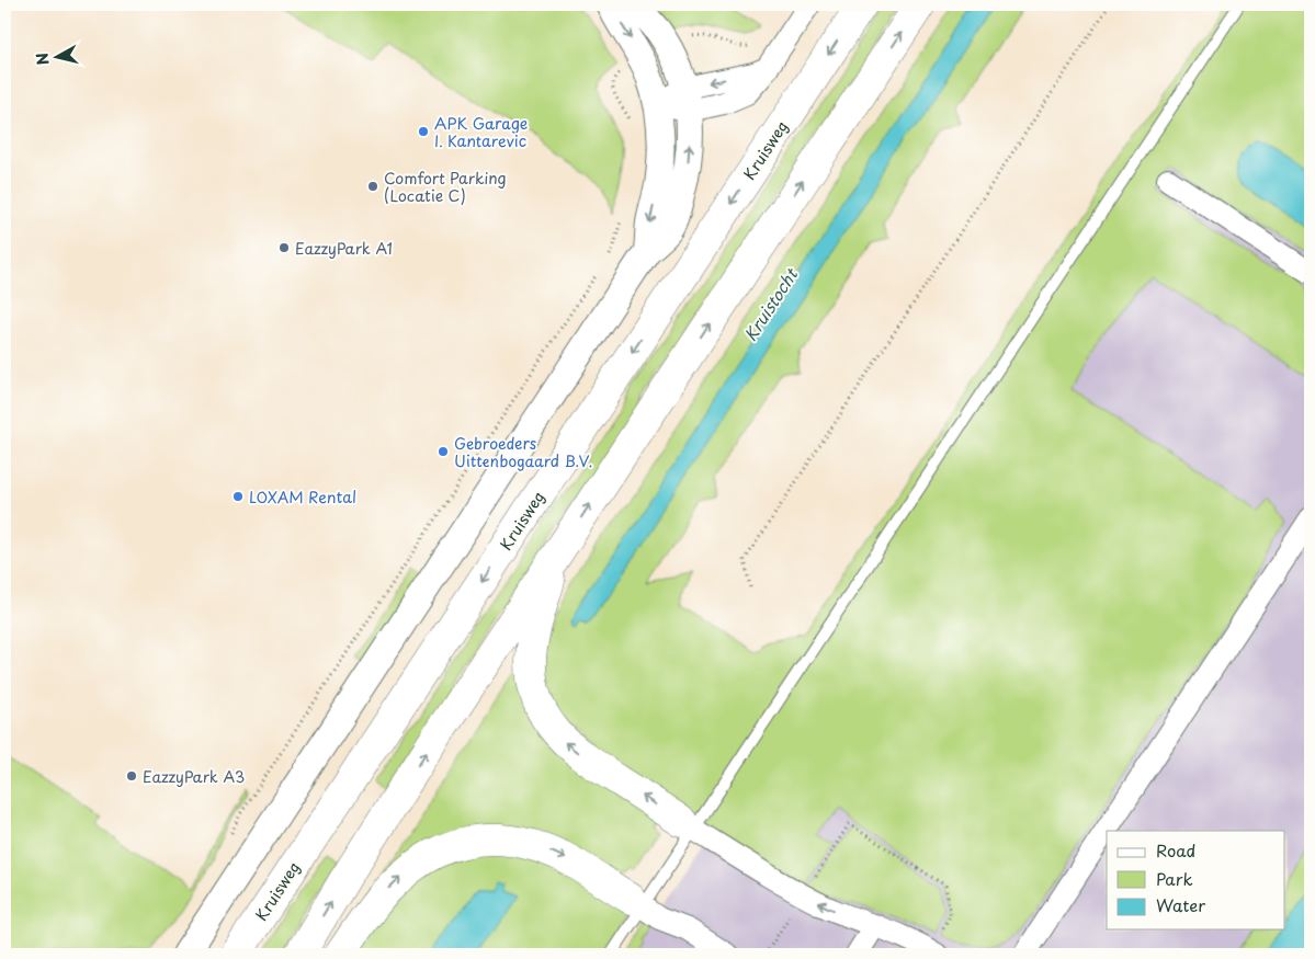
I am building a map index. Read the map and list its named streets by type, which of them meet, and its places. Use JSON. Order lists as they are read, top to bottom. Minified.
{"streets":{"highway":["Kruisweg"]},"water":["Kruistocht"],"places":["APK Garage I. Kantarevic","Comfort Parking (Locatie C)","EazzyPark A1","Gebroeders Uittenbogaard B.V.","LOXAM Rental","EazzyPark A3"],"legend":["Road","Park","Water"],"north":"left"}
